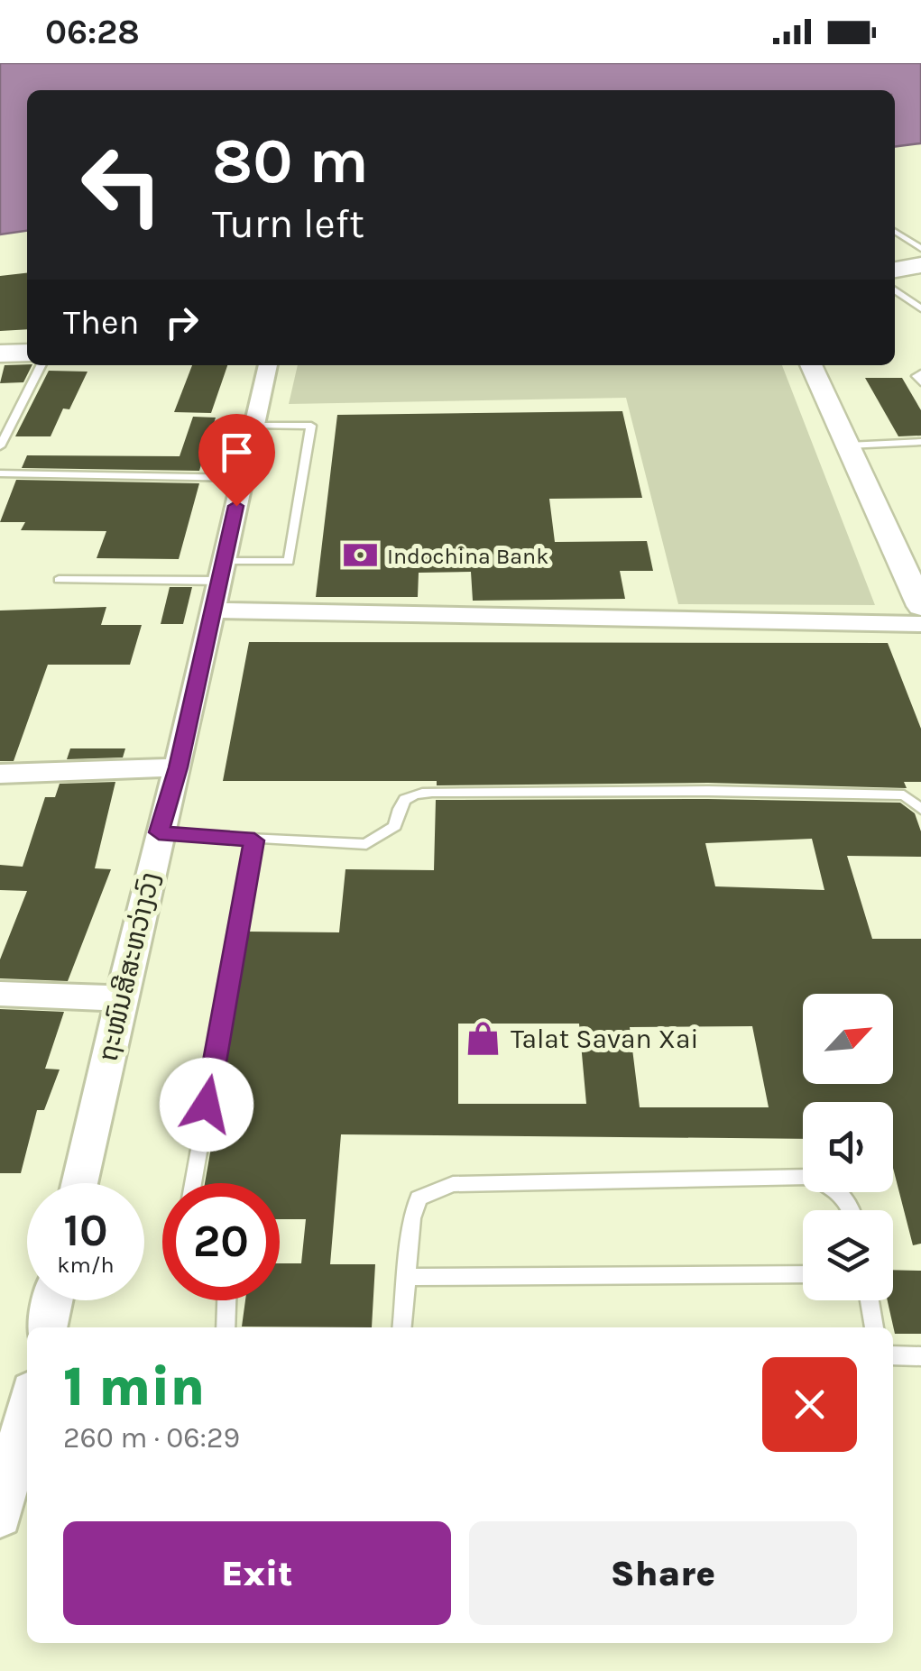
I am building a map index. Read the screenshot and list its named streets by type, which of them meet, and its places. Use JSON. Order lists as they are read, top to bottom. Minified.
{"streets":{"street":["ຖະໜົນສີສະຫວ່າງວົງ"]},"places":{"bank":["Indochina Bank"],"shop":["Talat Savan Xai"]},"north":"top right","page":{"status":"06:28","turn":["80 m","Turn left"],"then":"Then","speed":"10 km/h","limit":"20","heading":["1 min","260 m · 06:29"],"buttons":["Exit","Share"]}}
